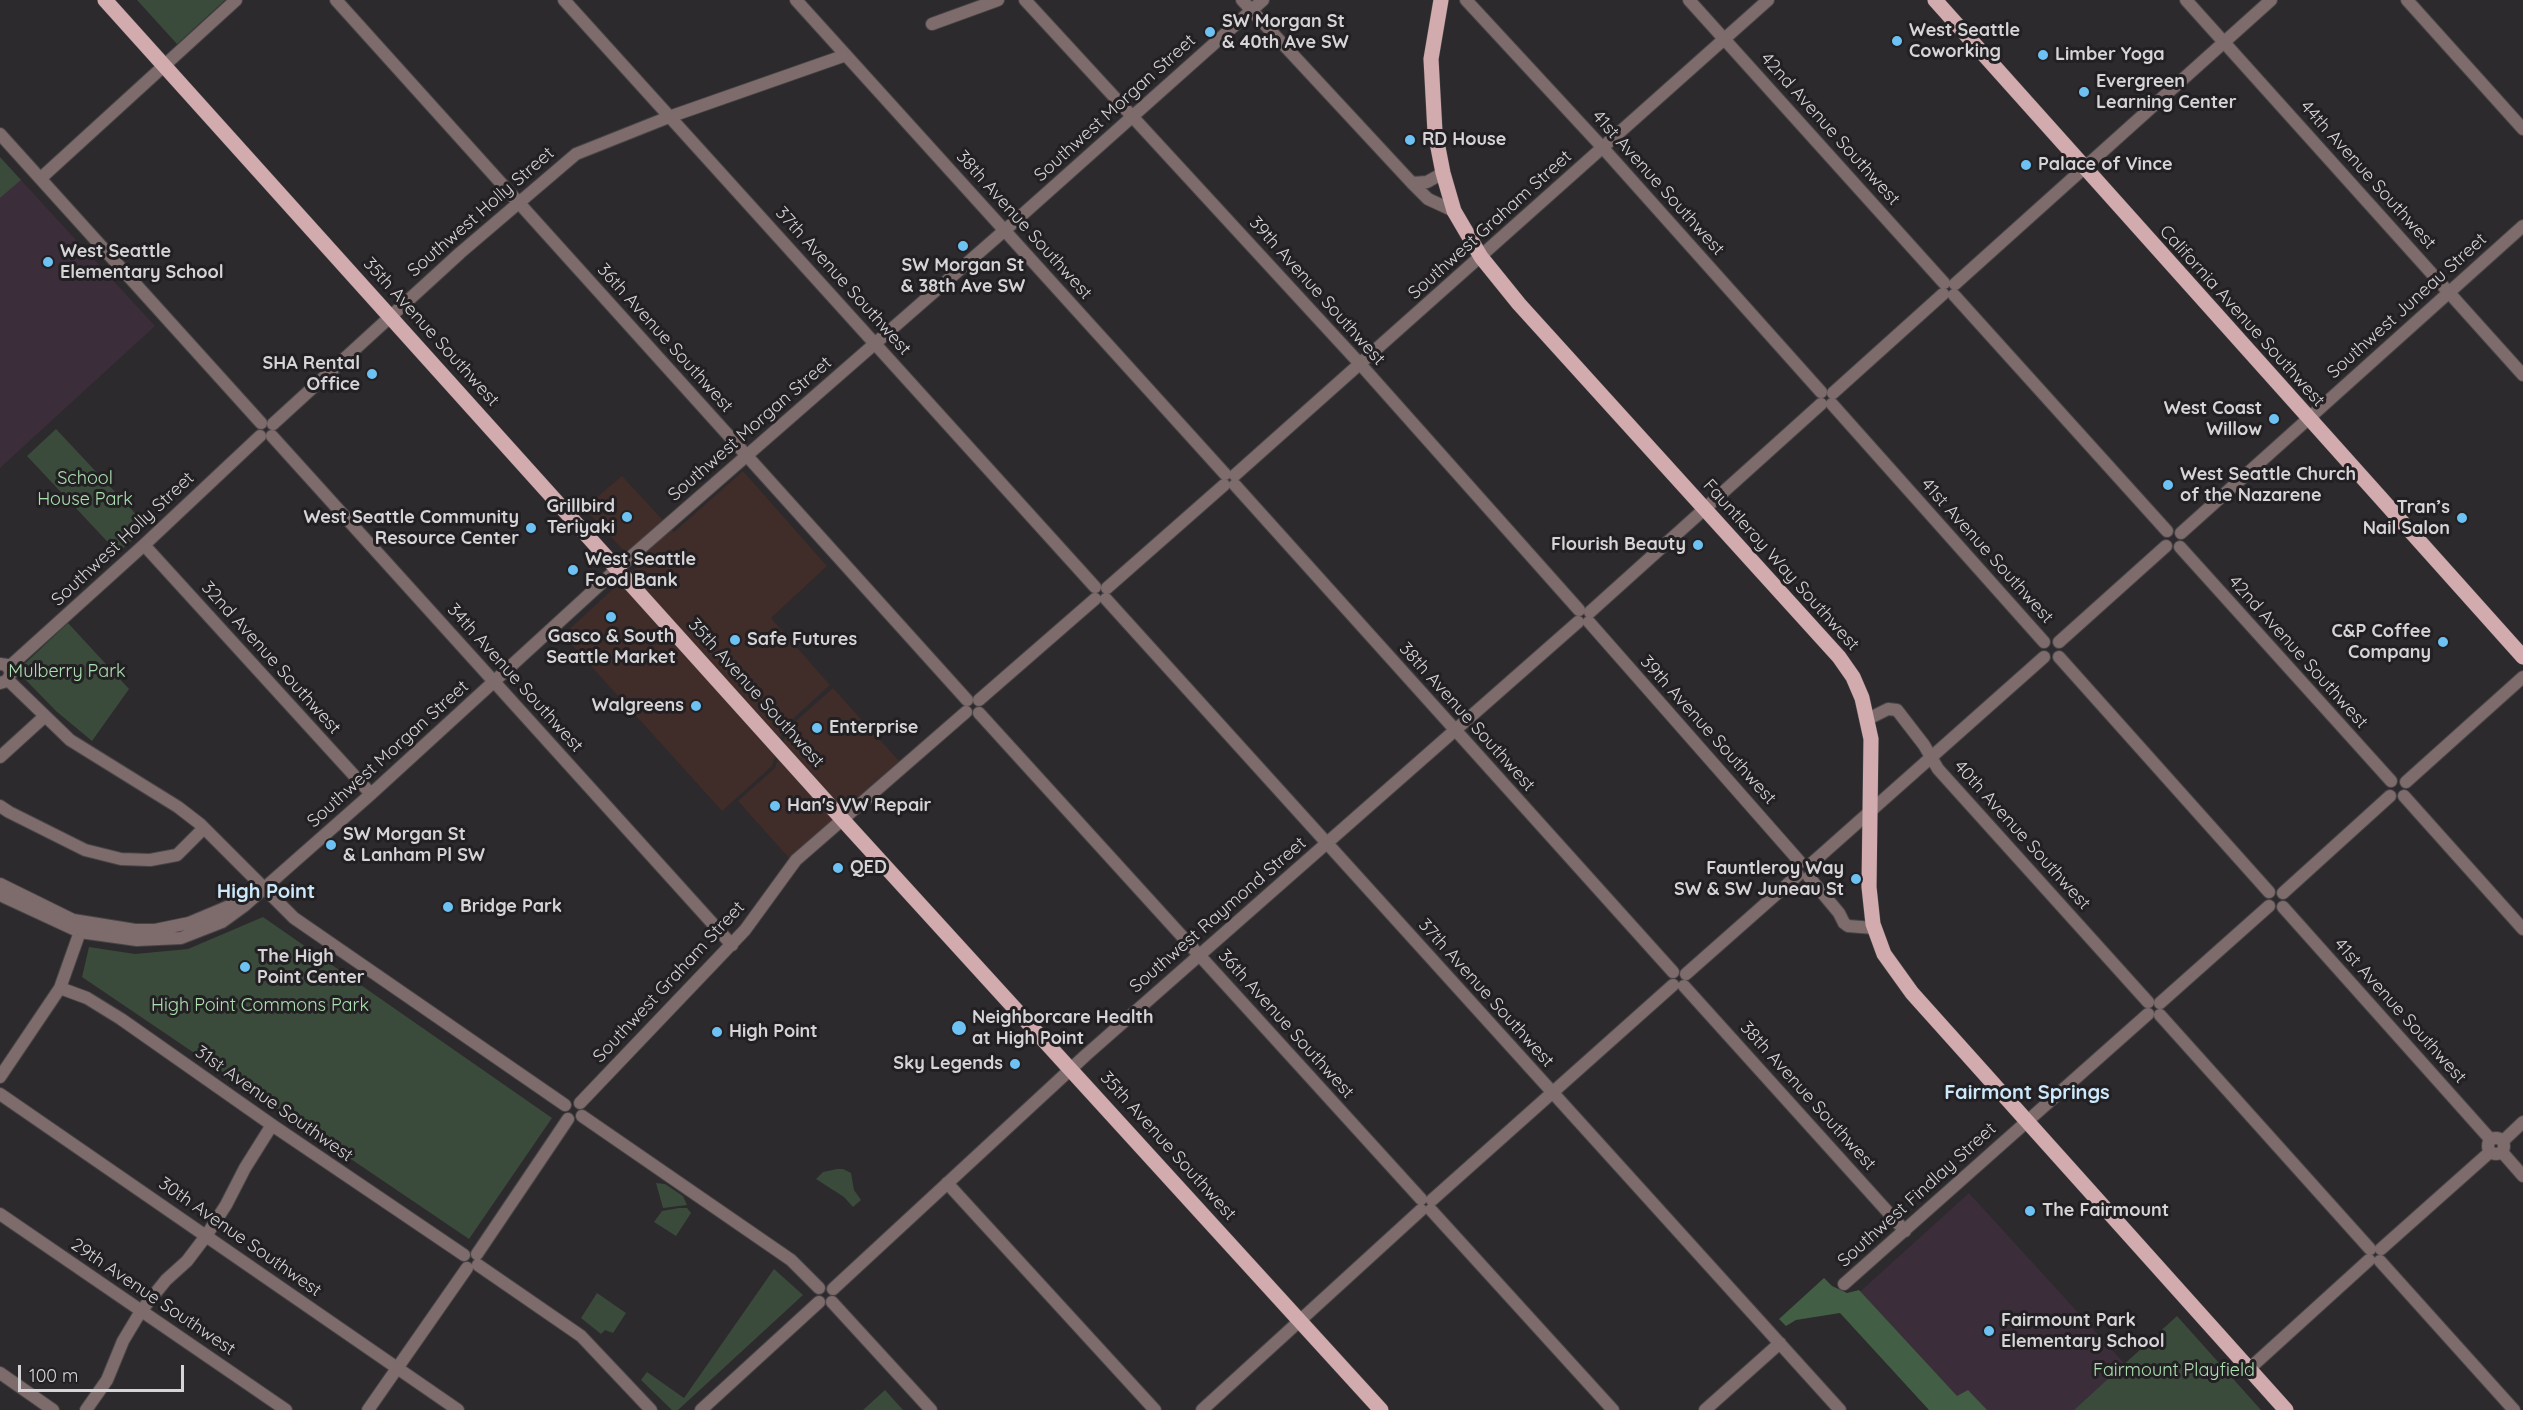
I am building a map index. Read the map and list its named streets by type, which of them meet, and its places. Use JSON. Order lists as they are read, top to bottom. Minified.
{"streets":{"main road":["California Avenue Southwest","35th Avenue Southwest","Fauntleroy Way Southwest"],"street":["Southwest Morgan Street","42nd Avenue Southwest","44th Avenue Southwest","41st Avenue Southwest","Southwest Holly Street","38th Avenue Southwest","Southwest Graham Street","37th Avenue Southwest","39th Avenue Southwest","Southwest Juneau Street","36th Avenue Southwest","32nd Avenue Southwest","34th Avenue Southwest","40th Avenue Southwest","Southwest Raymond Street","31st Avenue Southwest","Southwest Findlay Street","30th Avenue Southwest","29th Avenue Southwest"]},"crossings":[["Southwest Morgan Street","38th Avenue Southwest"],["Southwest Morgan Street","37th Avenue Southwest"],["Southwest Morgan Street","39th Avenue Southwest"],["Southwest Morgan Street","35th Avenue Southwest"],["Southwest Morgan Street","36th Avenue Southwest"],["Southwest Morgan Street","32nd Avenue Southwest"],["Southwest Morgan Street","34th Avenue Southwest"],["42nd Avenue Southwest","Southwest Graham Street"],["42nd Avenue Southwest","Southwest Juneau Street"],["42nd Avenue Southwest","Southwest Raymond Street"],["44th Avenue Southwest","Southwest Juneau Street"],["44th Avenue Southwest","Southwest Raymond Street"],["41st Avenue Southwest","Southwest Graham Street"],["41st Avenue Southwest","Southwest Raymond Street"],["41st Avenue Southwest","Southwest Findlay Street"],["Southwest Holly Street","38th Avenue Southwest"],["Southwest Holly Street","37th Avenue Southwest"],["Southwest Holly Street","35th Avenue Southwest"],["Southwest Holly Street","36th Avenue Southwest"],["Southwest Holly Street","32nd Avenue Southwest"],["Southwest Holly Street","34th Avenue Southwest"],["38th Avenue Southwest","Southwest Graham Street"],["38th Avenue Southwest","Southwest Raymond Street"],["38th Avenue Southwest","Southwest Findlay Street"],["Southwest Graham Street","37th Avenue Southwest"],["Southwest Graham Street","39th Avenue Southwest"],["Southwest Graham Street","35th Avenue Southwest"],["Southwest Graham Street","36th Avenue Southwest"],["Southwest Graham Street","Fauntleroy Way Southwest"],["Southwest Graham Street","34th Avenue Southwest"],["37th Avenue Southwest","Southwest Raymond Street"],["39th Avenue Southwest","Southwest Raymond Street"],["Southwest Juneau Street","California Avenue Southwest"],["California Avenue Southwest","Southwest Raymond Street"],["35th Avenue Southwest","Southwest Raymond Street"],["36th Avenue Southwest","Southwest Raymond Street"],["Fauntleroy Way Southwest","40th Avenue Southwest"],["Fauntleroy Way Southwest","Southwest Raymond Street"],["Fauntleroy Way Southwest","Southwest Findlay Street"],["40th Avenue Southwest","Southwest Findlay Street"]],"districts":["High Point","Fairmont Springs"],"parks":["School House Park","Mulberry Park","High Point Commons Park","Fairmount Playfield"],"places":["SW Morgan St & 40th Ave SW","West Seattle Coworking","Limber Yoga","Evergreen Learning Center","RD House","Palace of Vince","SW Morgan St & 38th Ave SW","West Seattle Elementary School","SHA Rental Office","West Coast Willow","West Seattle Church of the Nazarene","Grillbird Teriyaki","Tran’s Nail Salon","West Seattle Community Resource Center","Flourish Beauty","West Seattle Food Bank","Gasco & South Seattle Market","Safe Futures","C&P Coffee Company","Walgreens","Enterprise","Han's VW Repair","SW Morgan St & Lanham Pl SW","QED","Fauntleroy Way SW & SW Juneau St","Bridge Park","The High Point Center","Neighborcare Health at High Point","High Point","Sky Legends","The Fairmount","Fairmount Park Elementary School"],"scale_bar":"100 m"}
